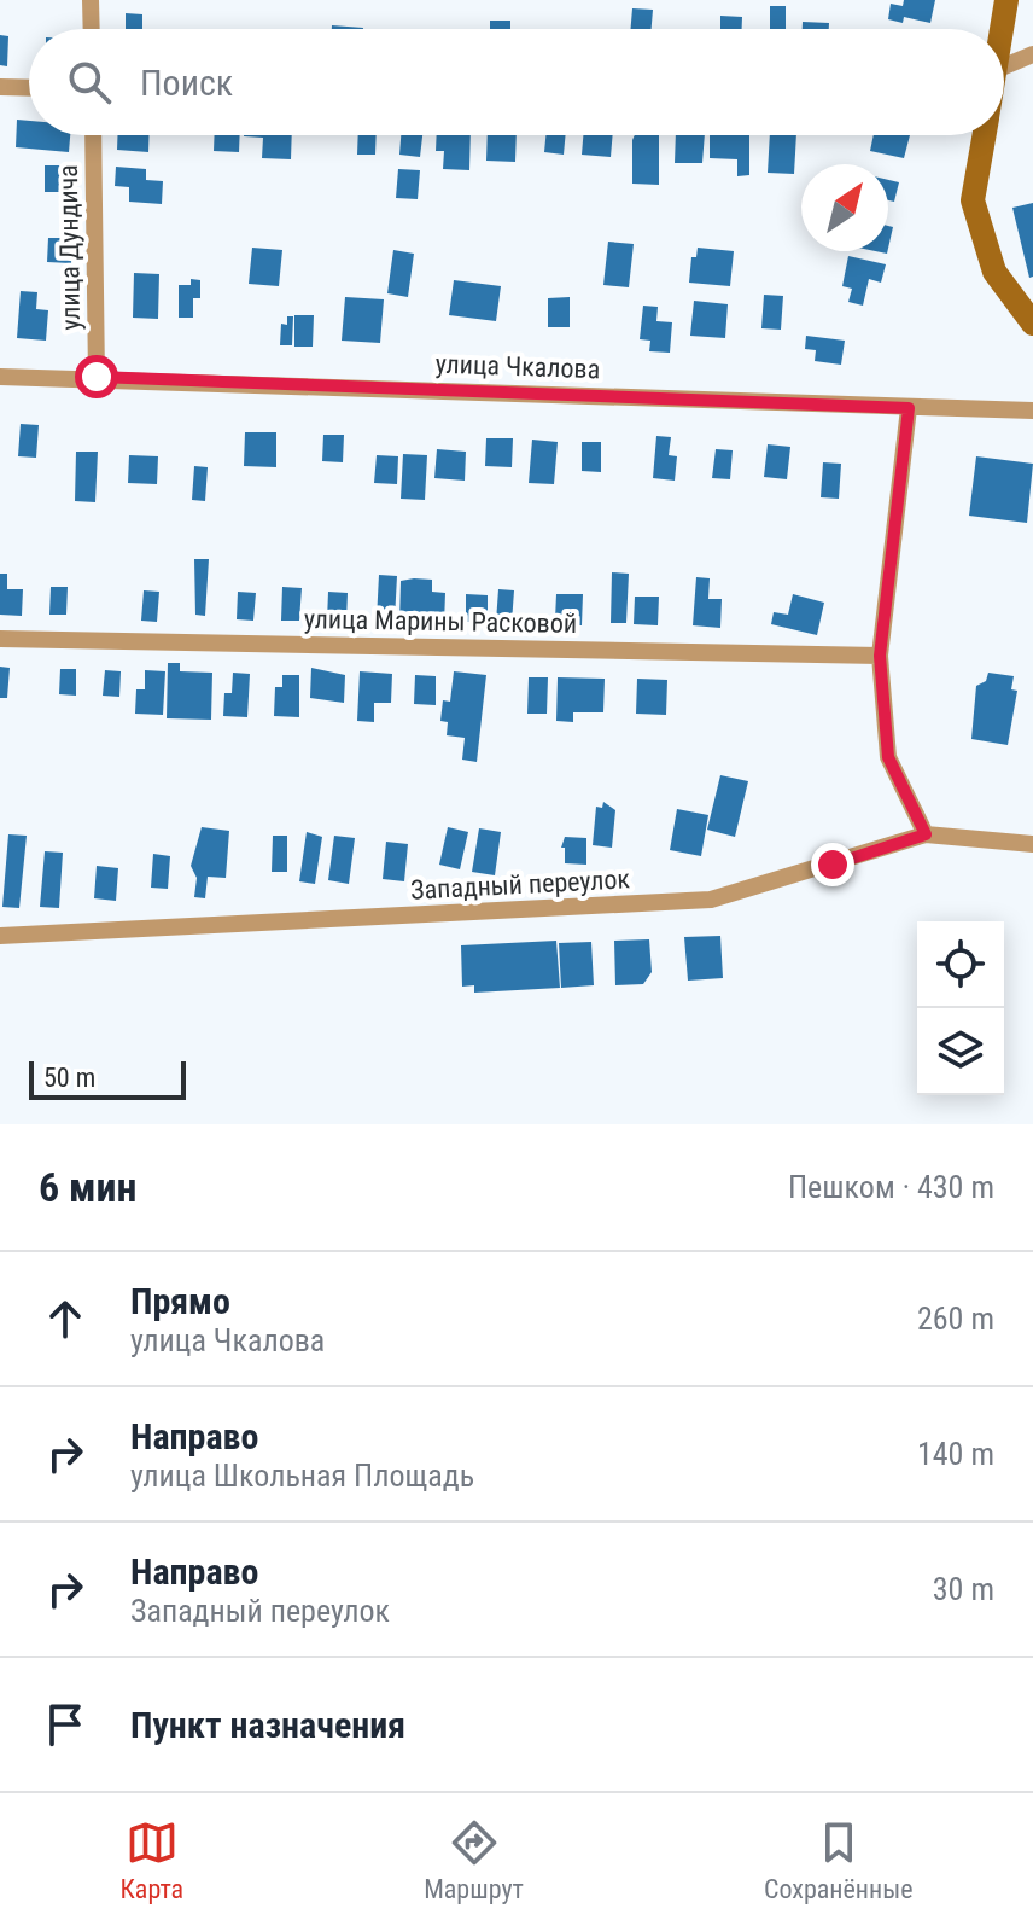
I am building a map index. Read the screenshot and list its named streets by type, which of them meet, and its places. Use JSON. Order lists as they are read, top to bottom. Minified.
{"streets":{"street":["улица Дундича","улица Чкалова","улица Марины Расковой","Западный переулок"]},"crossings":[["улица Дундича","улица Чкалова"]],"scale_bar":"50 m","north":"top right","page":{"search":"Поиск","scale":"50 m","heading":["6 мин","Пешком · 430 m"],"list":[["Прямо","улица Чкалова","260 m"],["Направо","улица Школьная Площадь","140 m"],["Направо","Западный переулок","30 m"],"Пункт назначения"],"nav":["Карта","Маршрут","Сохранённые"]}}
